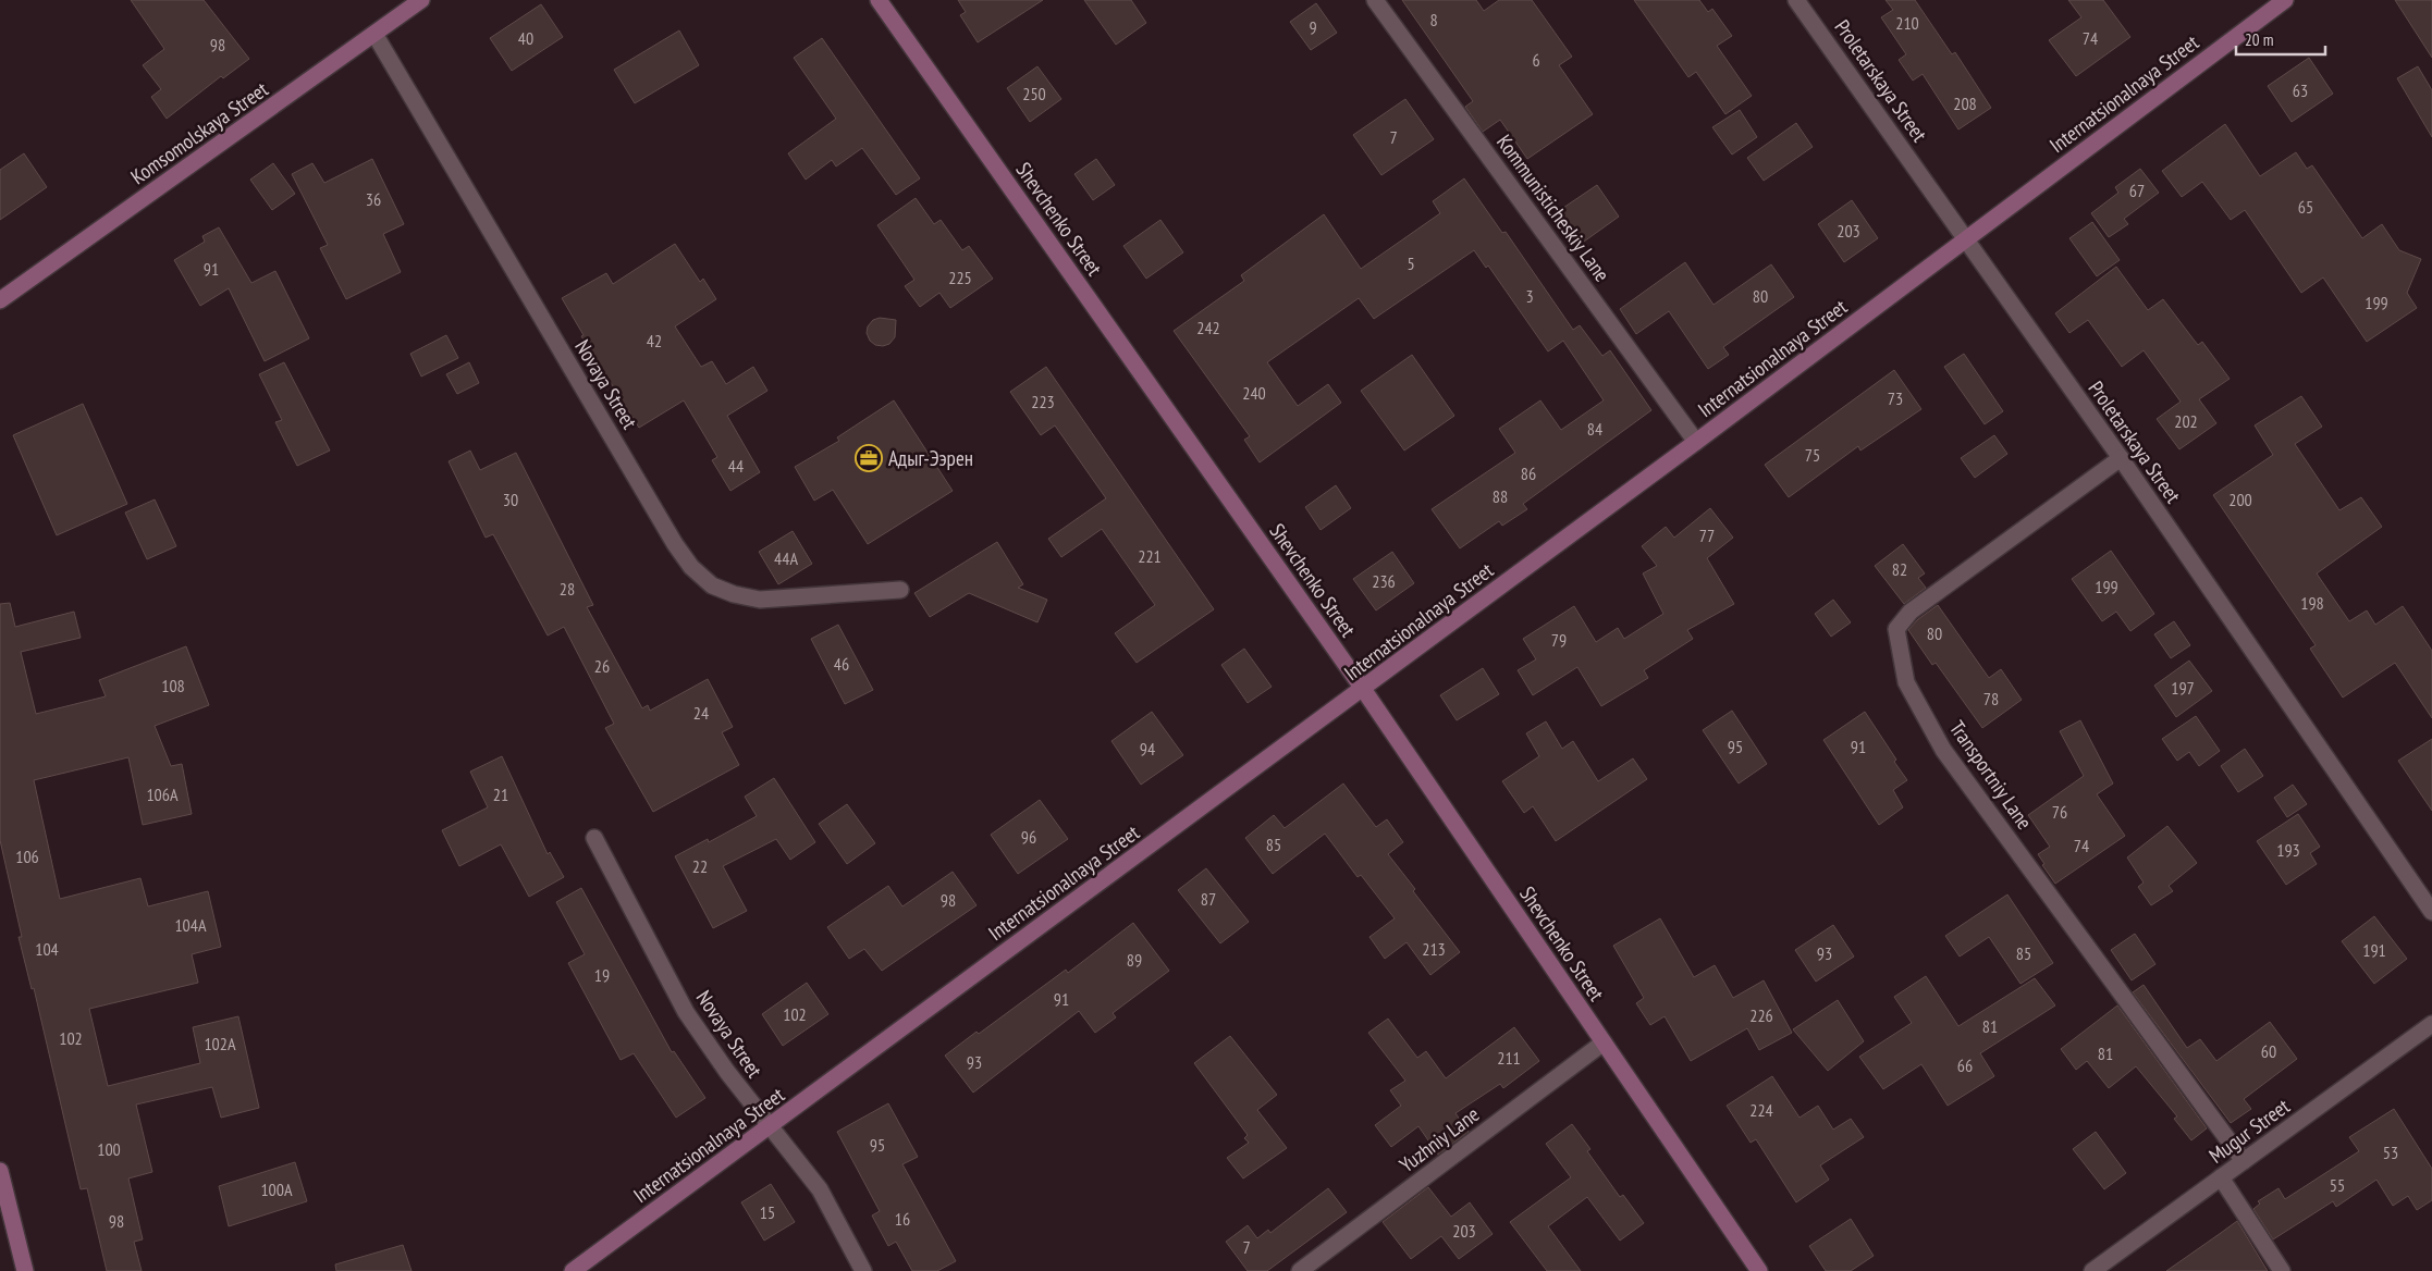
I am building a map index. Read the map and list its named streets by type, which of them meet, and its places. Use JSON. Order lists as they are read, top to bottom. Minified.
{"streets":{"street":["Proletarskaya Street","Internatsionalnaya Street","Komsomolskaya Street","Kommunisticheskiy Lane","Shevchenko Street","Novaya Street","Transportniy Lane","Mugur Street","Yuzhniy Lane"]},"crossings":[["Proletarskaya Street","Internatsionalnaya Street"],["Proletarskaya Street","Transportniy Lane"],["Internatsionalnaya Street","Kommunisticheskiy Lane"],["Internatsionalnaya Street","Shevchenko Street"],["Internatsionalnaya Street","Novaya Street"],["Komsomolskaya Street","Novaya Street"],["Shevchenko Street","Yuzhniy Lane"],["Transportniy Lane","Mugur Street"]],"places":{"office":["Адыг-Ээрен"]},"house_numbers":["8","210","9","40","74","98","6","63","250","208","7","67","36","65","203","5","91","225","3","80","199","242","42","240","73","223","202","84","75","44","86","88","30","200","77","221","44А","82","236","199","28","198","80","79","46","26","108","197","78","24","95","91","94","106А","21","76","96","85","74","193","106","22","87","98","104А","104","213","191","93","85","89","19","91","102","226","81","102","102А","60","81","211","93","66","224","95","100","53","55","100А","15","16","98","203","7"],"scale_bar":"20 m"}
